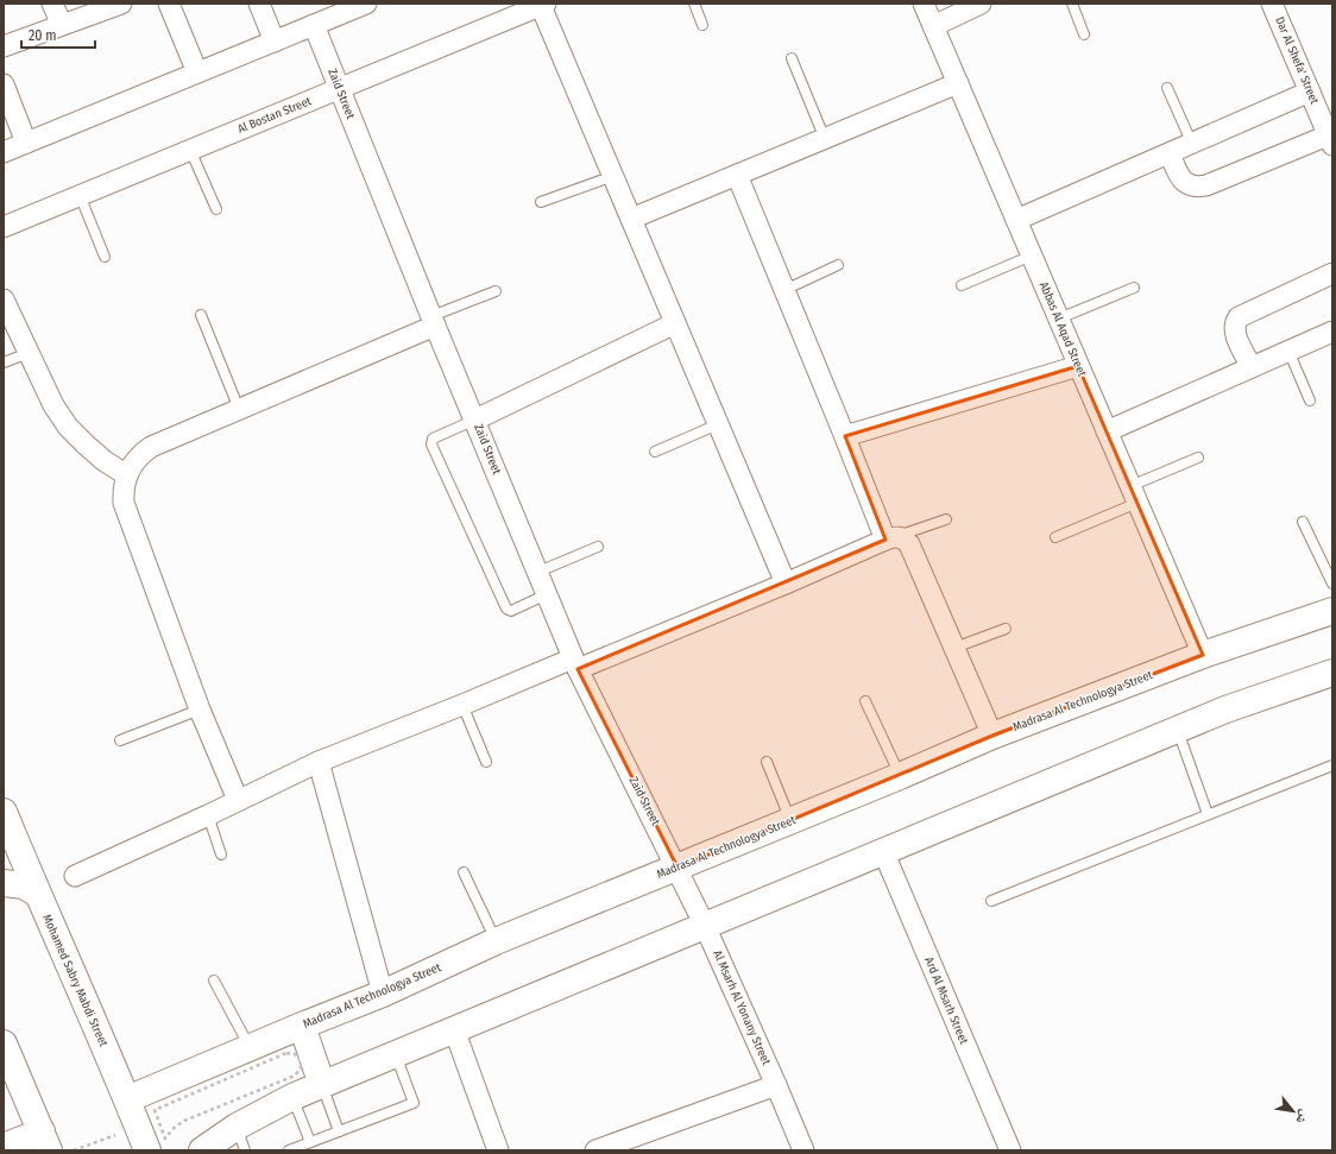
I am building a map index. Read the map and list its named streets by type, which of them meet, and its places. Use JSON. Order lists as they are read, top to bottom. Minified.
{"streets":{"street":["Dar Al Shefa' Street","Zaid Street","Al Bostan Street","Abbas Al Aqad Street","Madrasa Al Technologya Street","Mohamed Sabry Mabdi Street","Ard Al Msarh Street","Al Msarh Al Yonany Street"]},"crossings":[["Zaid Street","Al Bostan Street"],["Zaid Street","Madrasa Al Technologya Street"],["Zaid Street","Al Msarh Al Yonany Street"],["Abbas Al Aqad Street","Madrasa Al Technologya Street"],["Madrasa Al Technologya Street","Mohamed Sabry Mabdi Street"],["Madrasa Al Technologya Street","Al Msarh Al Yonany Street"]],"scale_bar":"20 m","north":"bottom right"}
